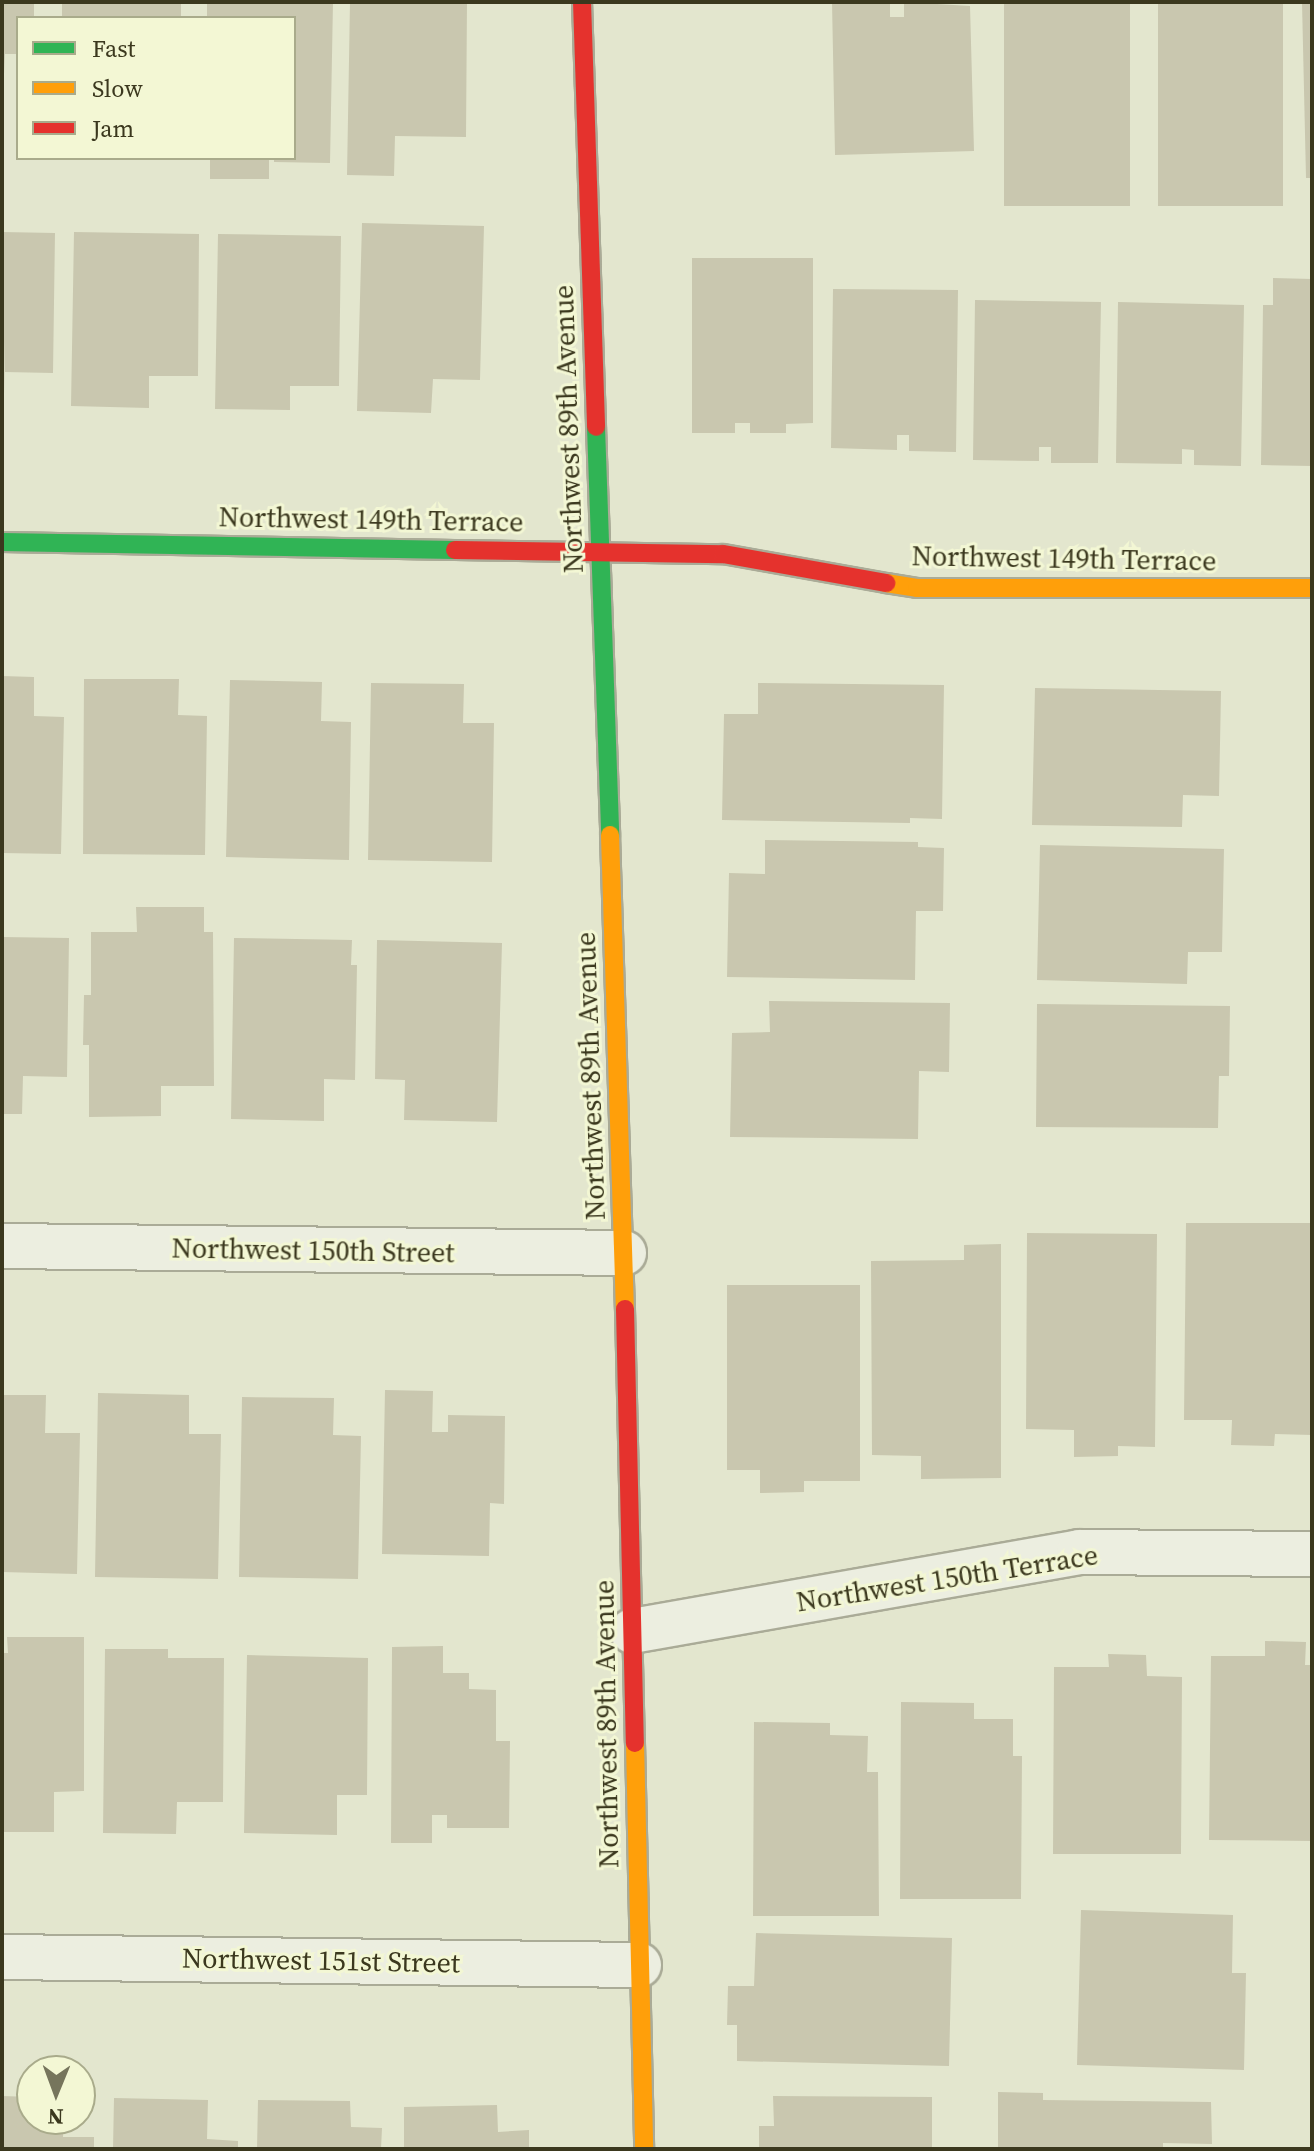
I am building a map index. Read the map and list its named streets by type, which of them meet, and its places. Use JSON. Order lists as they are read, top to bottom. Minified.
{"streets":{"street":["Northwest 89th Avenue","Northwest 149th Terrace","Northwest 150th Street","Northwest 150th Terrace","Northwest 151st Street"]},"crossings":[["Northwest 89th Avenue","Northwest 149th Terrace"],["Northwest 89th Avenue","Northwest 150th Street"],["Northwest 89th Avenue","Northwest 150th Terrace"],["Northwest 89th Avenue","Northwest 151st Street"]],"legend":["Fast","Slow","Jam"],"north":"bottom"}
